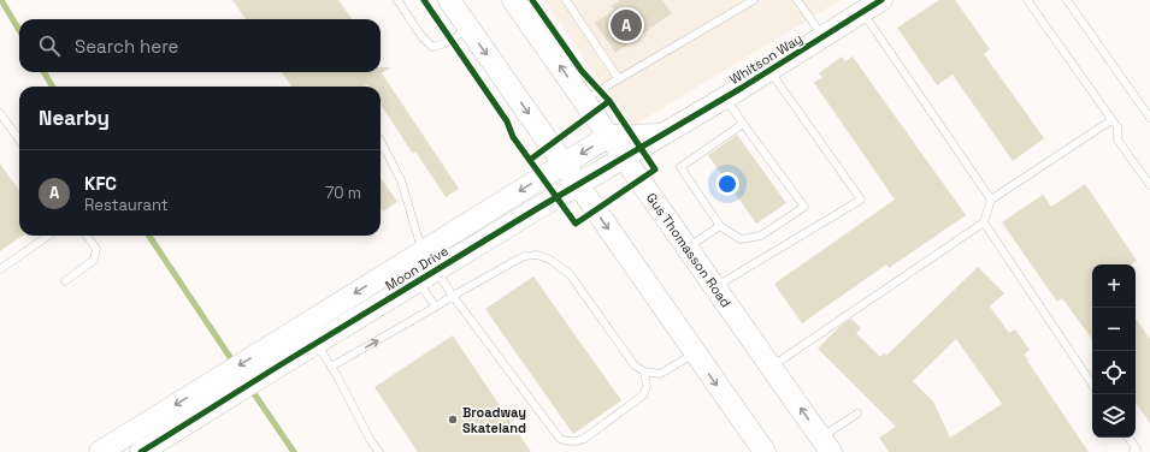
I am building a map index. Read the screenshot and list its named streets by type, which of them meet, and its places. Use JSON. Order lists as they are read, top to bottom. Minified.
{"streets":{"street":["Whitson Way","Gus Thomasson Road","Moon Drive"]},"crossings":[["Whitson Way","Moon Drive"],["Gus Thomasson Road","Moon Drive"]],"places":["Broadway Skateland"],"page":{"pins":"A","search":"Search here","heading":"Nearby","list":[{"mark":"A","name":"KFC","note":"Restaurant","value":"70 m"}],"map_buttons":["+","−"]}}
